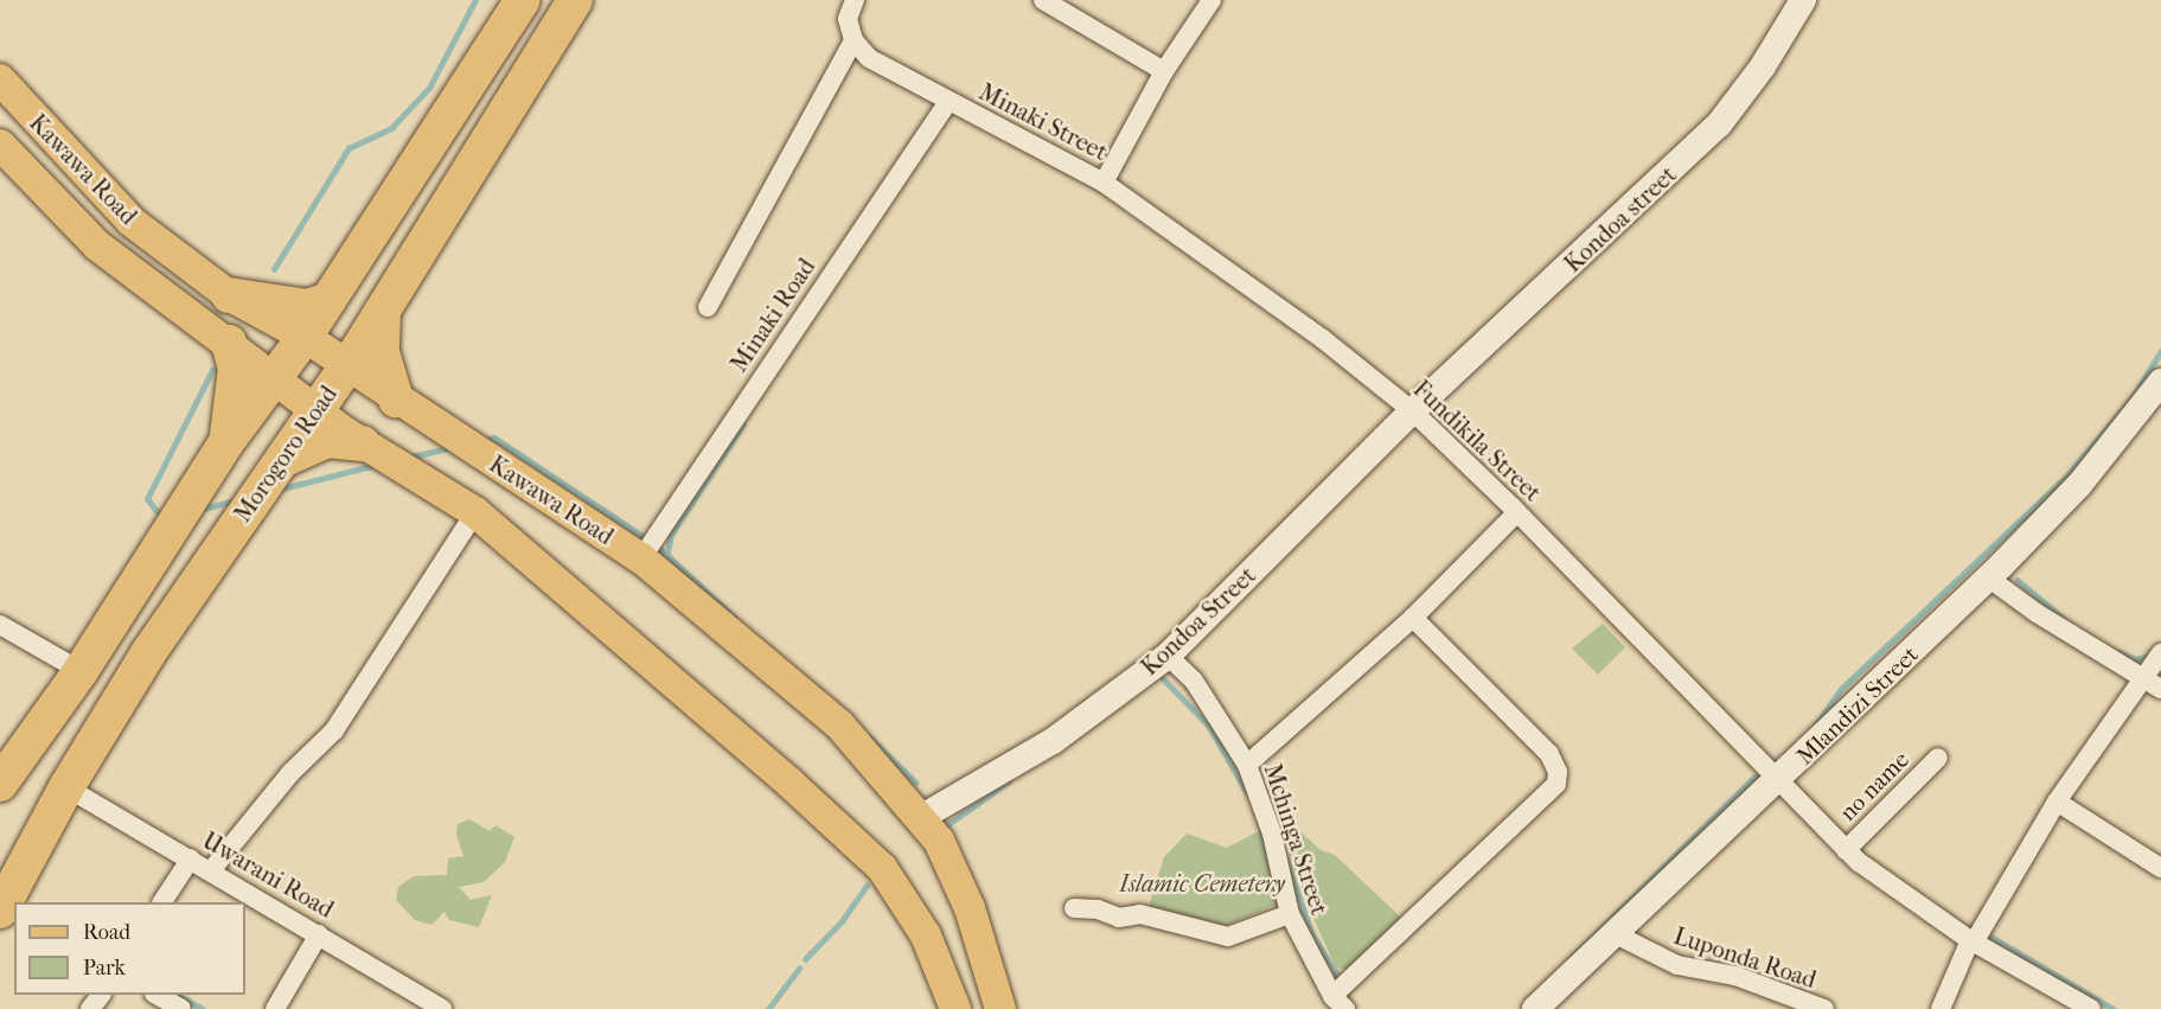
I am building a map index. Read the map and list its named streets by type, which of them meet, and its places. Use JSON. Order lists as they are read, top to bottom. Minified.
{"streets":{"highway":["Morogoro Road"],"main road":["Kawawa Road"],"street":["Minaki Street","Kondoa street","Minaki Road","Fundikila Street","Kondoa Street","Mlandizi Street","no name","Mchinga Street","Uwarani Road","Luponda Road"]},"crossings":[["Minaki Street","Minaki Road"],["Minaki Street","Fundikila Street"],["Kawawa Road","Minaki Road"],["Kawawa Road","Morogoro Road"],["Kawawa Road","Kondoa Street"],["Kondoa street","Fundikila Street"],["Kondoa street","Kondoa Street"],["Fundikila Street","Kondoa Street"],["Fundikila Street","Mlandizi Street"],["Fundikila Street","no name"],["Morogoro Road","Uwarani Road"],["Kondoa Street","Mchinga Street"],["Mlandizi Street","Luponda Road"]],"parks":["Islamic Cemetery"],"legend":["Road","Park"]}
